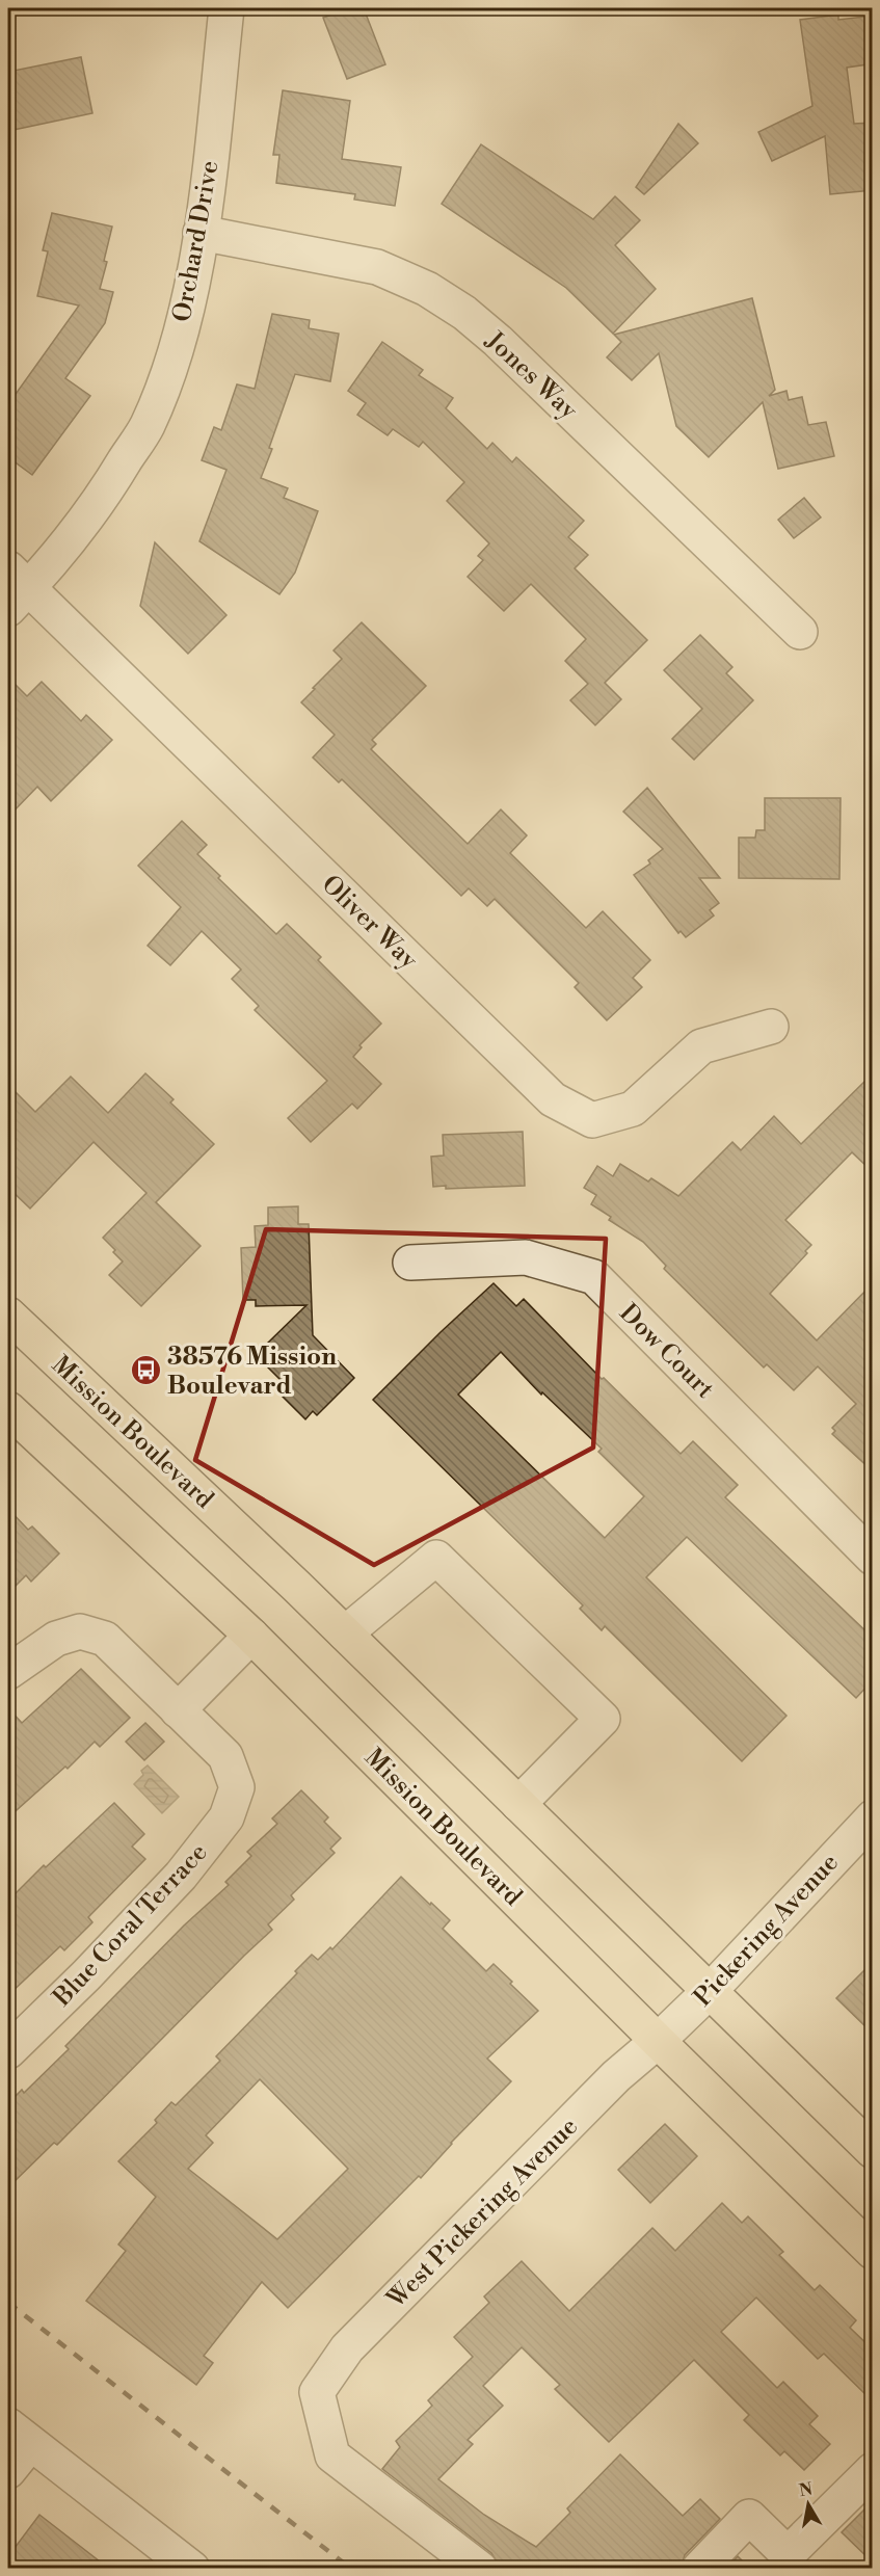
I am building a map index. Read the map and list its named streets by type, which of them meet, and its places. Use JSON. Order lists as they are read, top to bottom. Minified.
{"streets":{"main road":["Mission Boulevard"],"street":["Orchard Drive","Jones Way","Oliver Way","Dow Court","Blue Coral Terrace","Pickering Avenue","West Pickering Avenue"]},"crossings":[["Orchard Drive","Jones Way"],["Orchard Drive","Oliver Way"],["Mission Boulevard","Pickering Avenue"],["Mission Boulevard","West Pickering Avenue"],["Pickering Avenue","West Pickering Avenue"]],"places":{"bus stop":["38576 Mission Boulevard"]},"north":"top"}
